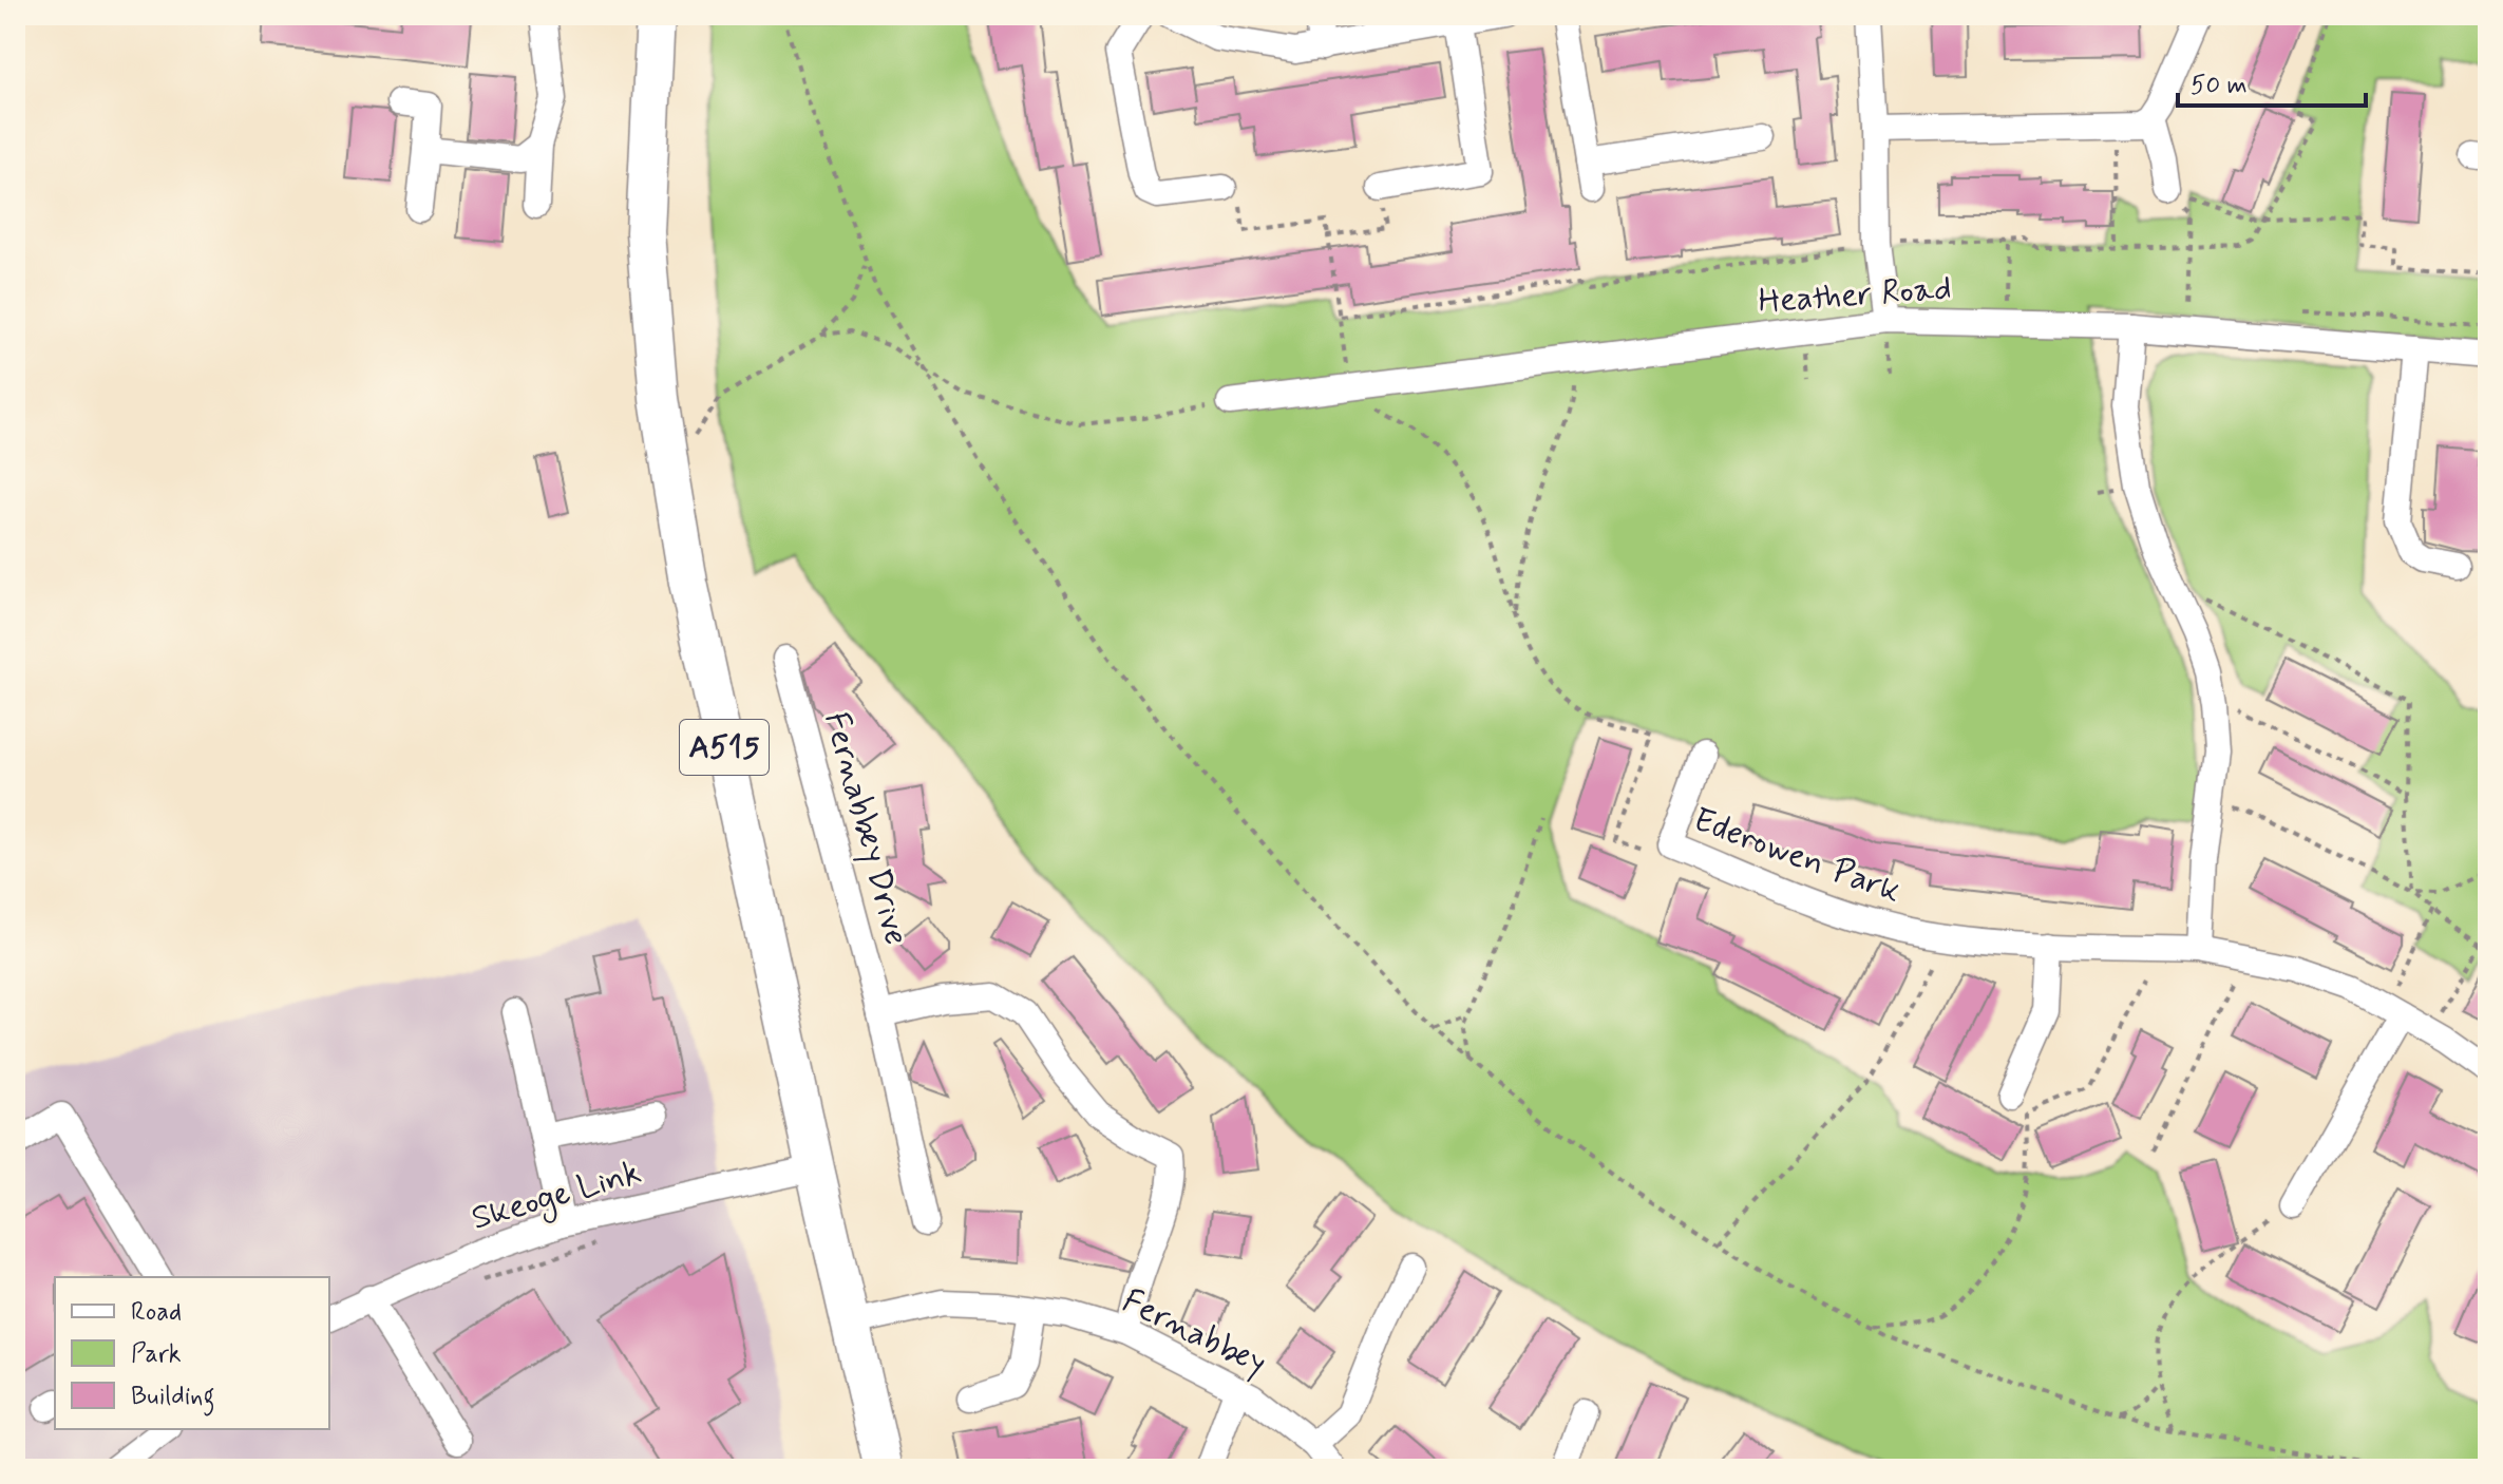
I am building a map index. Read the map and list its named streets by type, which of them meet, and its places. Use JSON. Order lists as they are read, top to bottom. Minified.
{"streets":{"highway":["A515"],"street":["Heather Road","Fernabbey Drive","Ederowen Park","Skeoge Link","Fernabbey"]},"crossings":[["A515","Skeoge Link"],["A515","Fernabbey"]],"legend":["Road","Park","Building"],"scale_bar":"50 m"}
